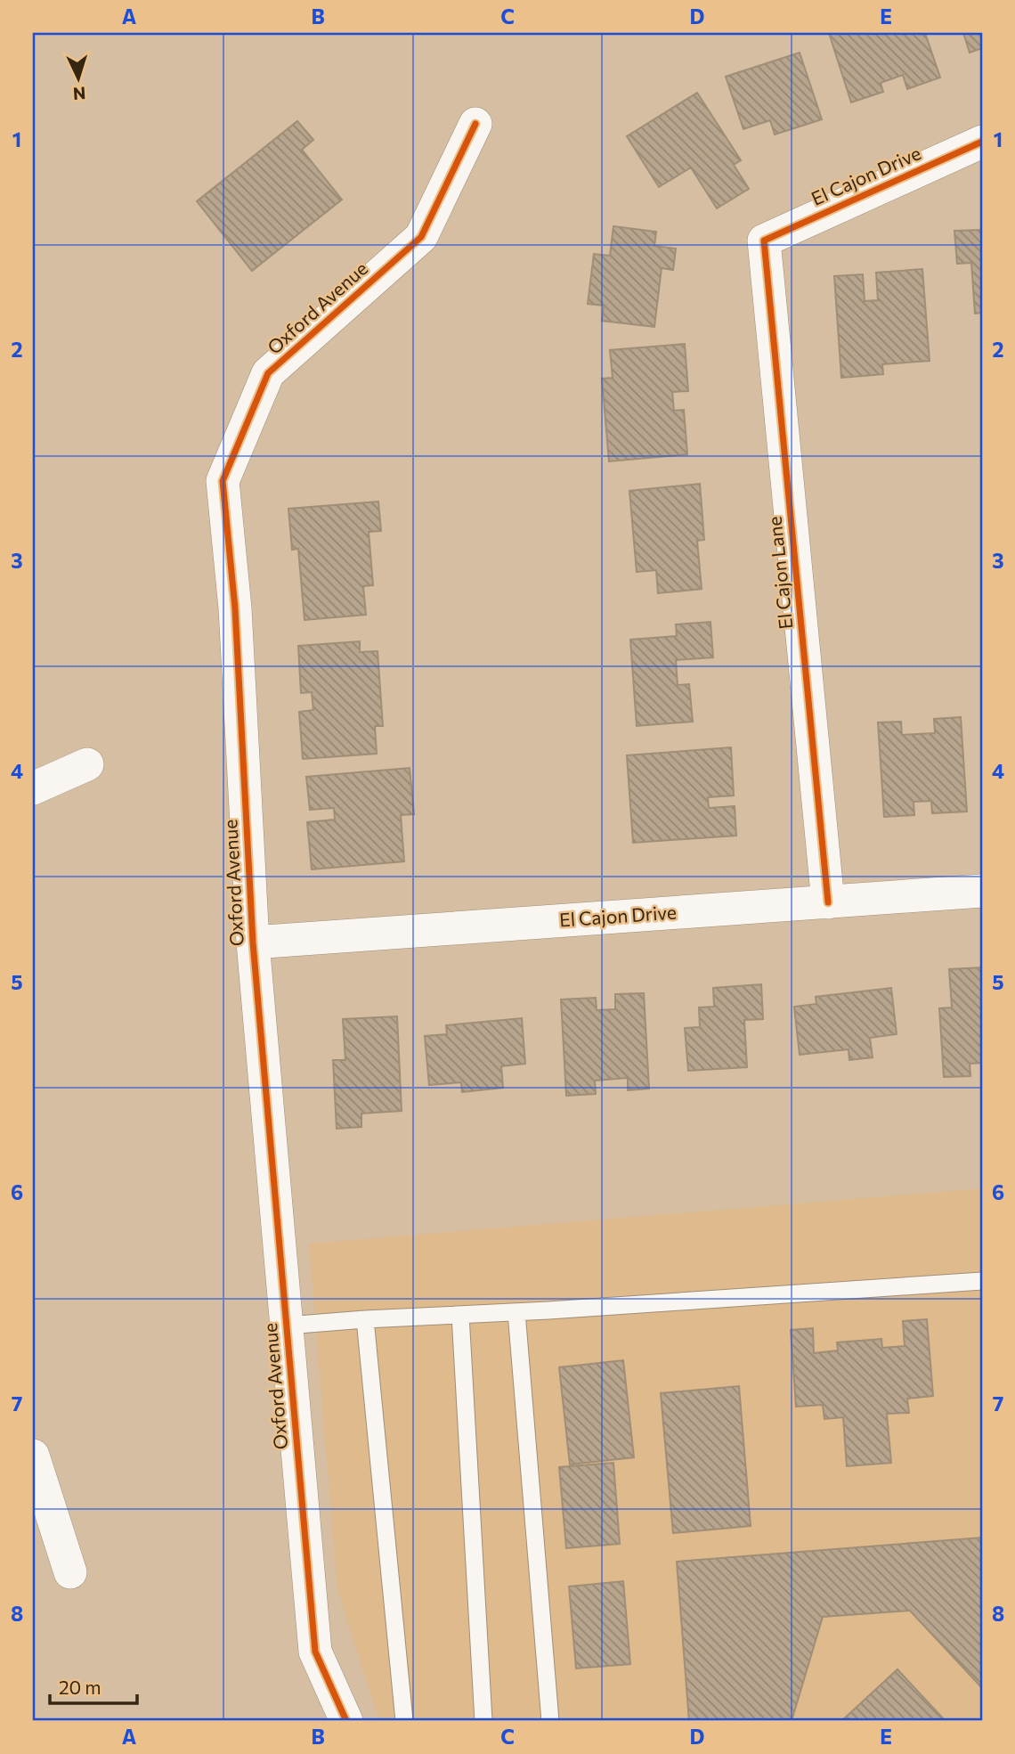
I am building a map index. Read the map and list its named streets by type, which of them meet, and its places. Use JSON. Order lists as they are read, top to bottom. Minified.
{"streets":{"street":["El Cajon Drive","Oxford Avenue","El Cajon Lane"]},"crossings":[["El Cajon Drive","Oxford Avenue"],["El Cajon Drive","El Cajon Lane"]],"scale_bar":"20 m","north":"bottom","grid":{"columns":["A","B","C","D","E"],"rows":["1","2","3","4","5","6","7","8"]}}
